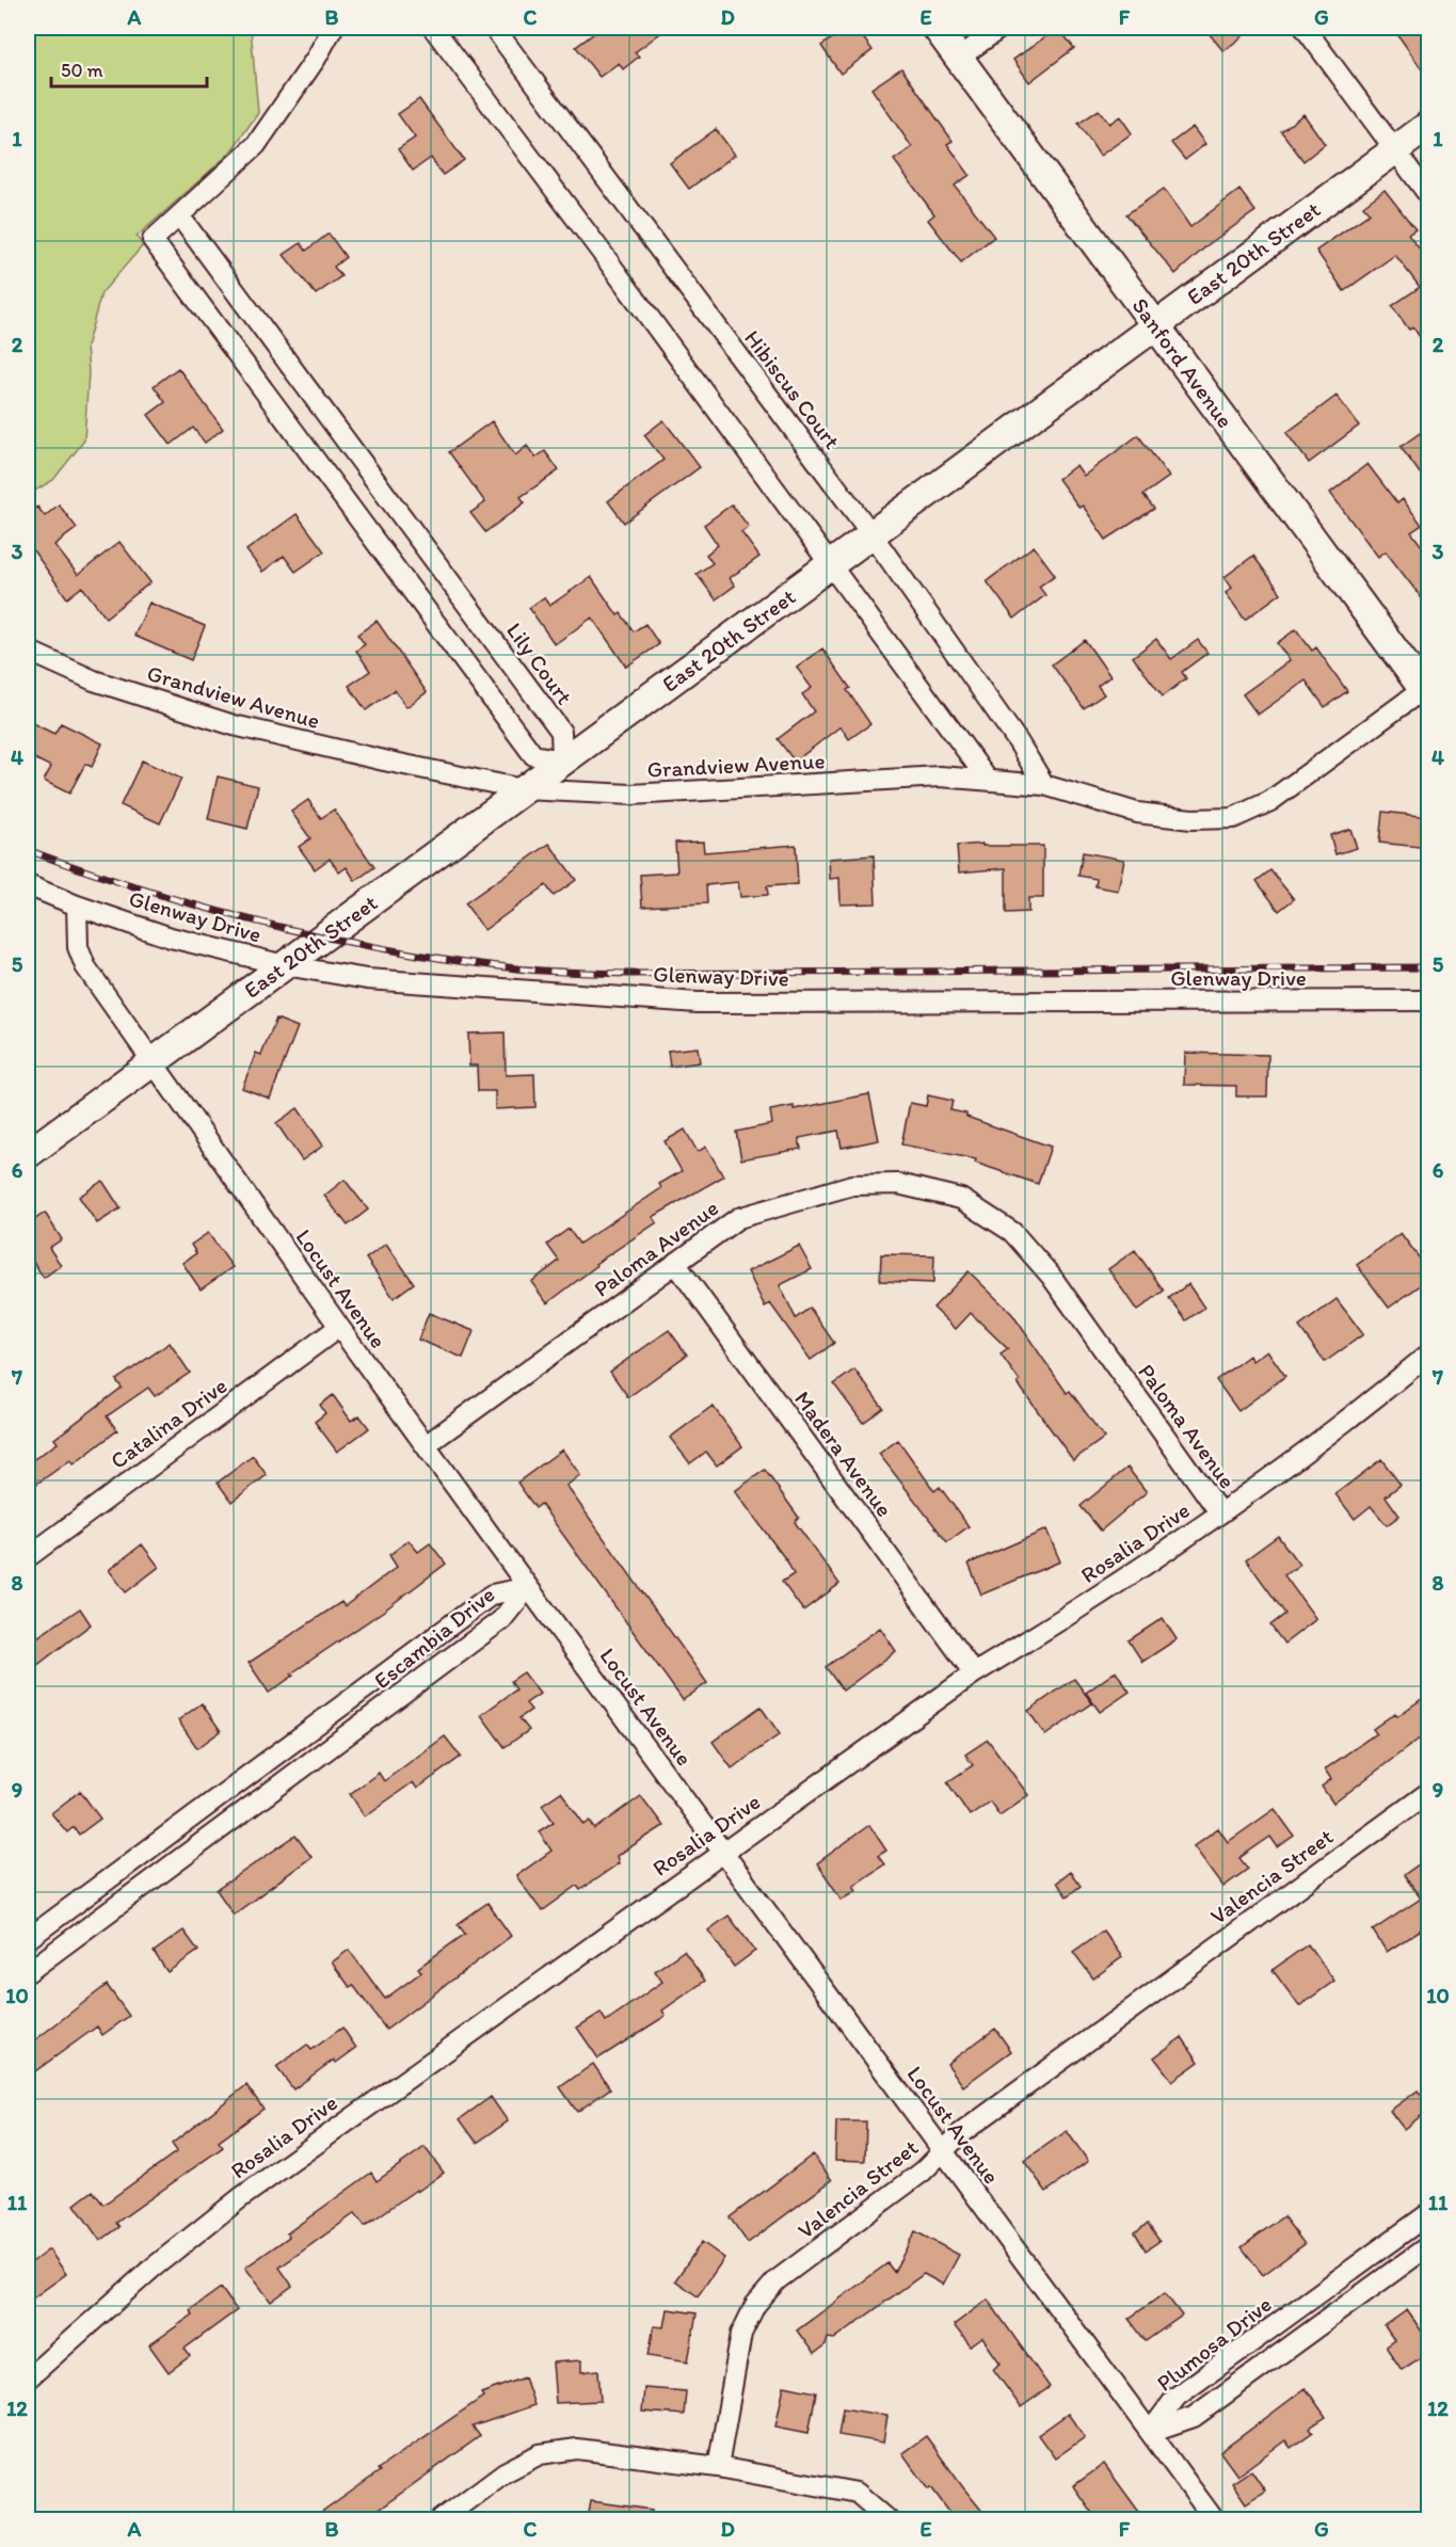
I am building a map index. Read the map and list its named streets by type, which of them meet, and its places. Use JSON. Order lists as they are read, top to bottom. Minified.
{"streets":{"street":["East 20th Street","Sanford Avenue","Hibiscus Court","Lily Court","Grandview Avenue","Glenway Drive","Paloma Avenue","Locust Avenue","Catalina Drive","Madera Avenue","Rosalia Drive","Escambia Drive","Valencia Street","Plumosa Drive"]},"crossings":[["East 20th Street","Sanford Avenue"],["East 20th Street","Hibiscus Court"],["East 20th Street","Lily Court"],["East 20th Street","Grandview Avenue"],["East 20th Street","Glenway Drive"],["East 20th Street","Locust Avenue"],["Sanford Avenue","Grandview Avenue"],["Hibiscus Court","Grandview Avenue"],["Glenway Drive","Locust Avenue"],["Paloma Avenue","Locust Avenue"],["Paloma Avenue","Madera Avenue"],["Paloma Avenue","Rosalia Drive"],["Locust Avenue","Catalina Drive"],["Locust Avenue","Rosalia Drive"],["Locust Avenue","Escambia Drive"],["Locust Avenue","Valencia Street"],["Locust Avenue","Plumosa Drive"],["Madera Avenue","Rosalia Drive"]],"scale_bar":"50 m","grid":{"columns":["A","B","C","D","E","F","G"],"rows":["1","2","3","4","5","6","7","8","9","10","11","12"]}}
